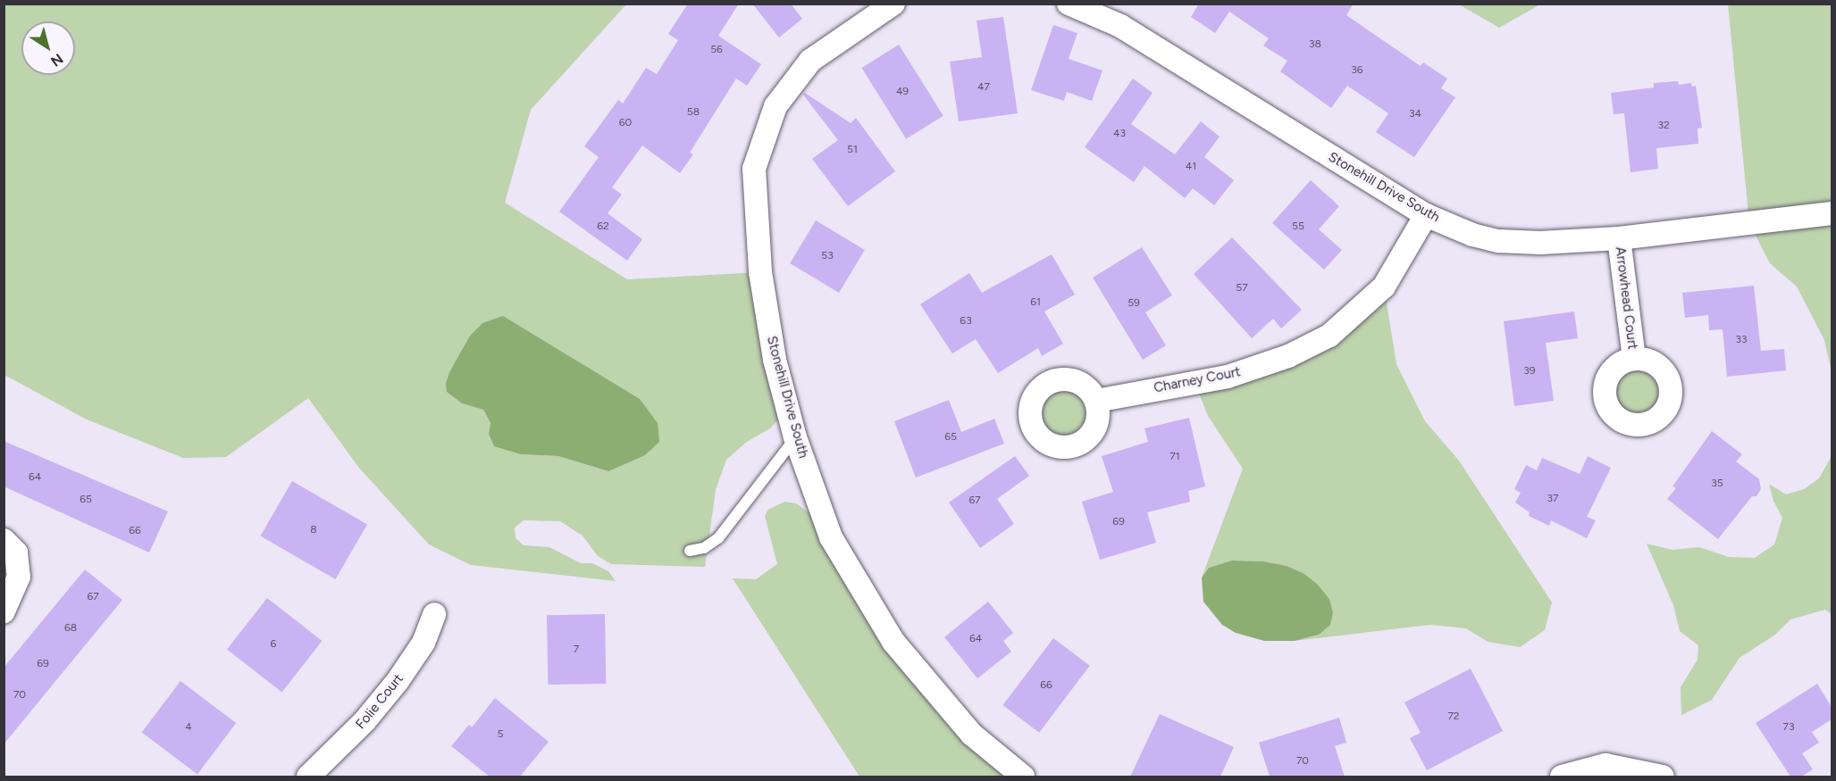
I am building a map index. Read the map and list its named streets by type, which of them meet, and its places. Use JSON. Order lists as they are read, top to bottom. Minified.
{"streets":{"street":["Stonehill Drive South","Arrowhead Court","Charney Court","Folie Court"]},"crossings":[["Stonehill Drive South","Arrowhead Court"],["Stonehill Drive South","Charney Court"]],"house_numbers":["38","56","36","47","49","58","34","60","32","43","51","41","62","55","53","57","61","59","63","33","39","65","71","64","35","37","65","67","69","8","66","67","68","64","6","7","69","66","70","72","4","73","5","70"],"north":"bottom right"}
